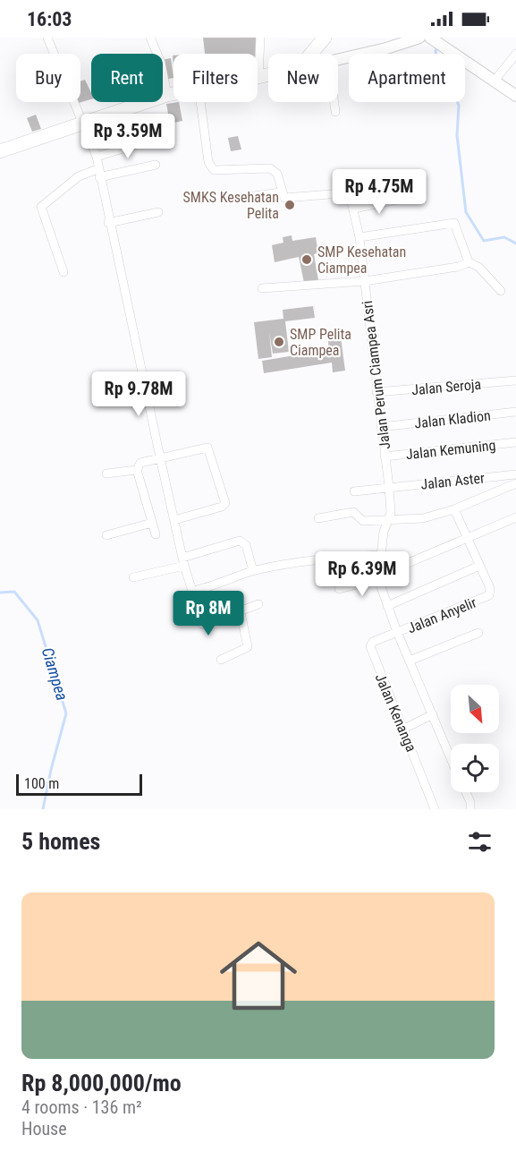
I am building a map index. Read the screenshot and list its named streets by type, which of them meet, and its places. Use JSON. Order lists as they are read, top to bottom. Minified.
{"streets":{"street":["Jalan Perum Ciampea Asri","Jalan Seroja","Jalan Kladion","Jalan Kemuning","Jalan Aster","Jalan Anyelir","Jalan Kenanga"]},"crossings":[["Jalan Perum Ciampea Asri","Jalan Seroja"],["Jalan Perum Ciampea Asri","Jalan Kladion"],["Jalan Perum Ciampea Asri","Jalan Kemuning"],["Jalan Perum Ciampea Asri","Jalan Aster"],["Jalan Perum Ciampea Asri","Jalan Anyelir"],["Jalan Perum Ciampea Asri","Jalan Kenanga"],["Jalan Anyelir","Jalan Kenanga"]],"water":["Ciampea"],"places":["SMKS Kesehatan Pelita","SMP Kesehatan Ciampea","SMP Pelita Ciampea"],"scale_bar":"100 m","north":"bottom right","page":{"status":"16:03","chip":["Buy","Rent","Filters","New","Apartment"],"price":["Rp 3.59M","Rp 4.75M","Rp 9.78M","Rp 6.39M","Rp 8M"],"scale":"100 m","heading":"5 homes","list":[{"name":"Rp 8,000,000/mo","note":"4 rooms · 136 m² · House"}]}}
